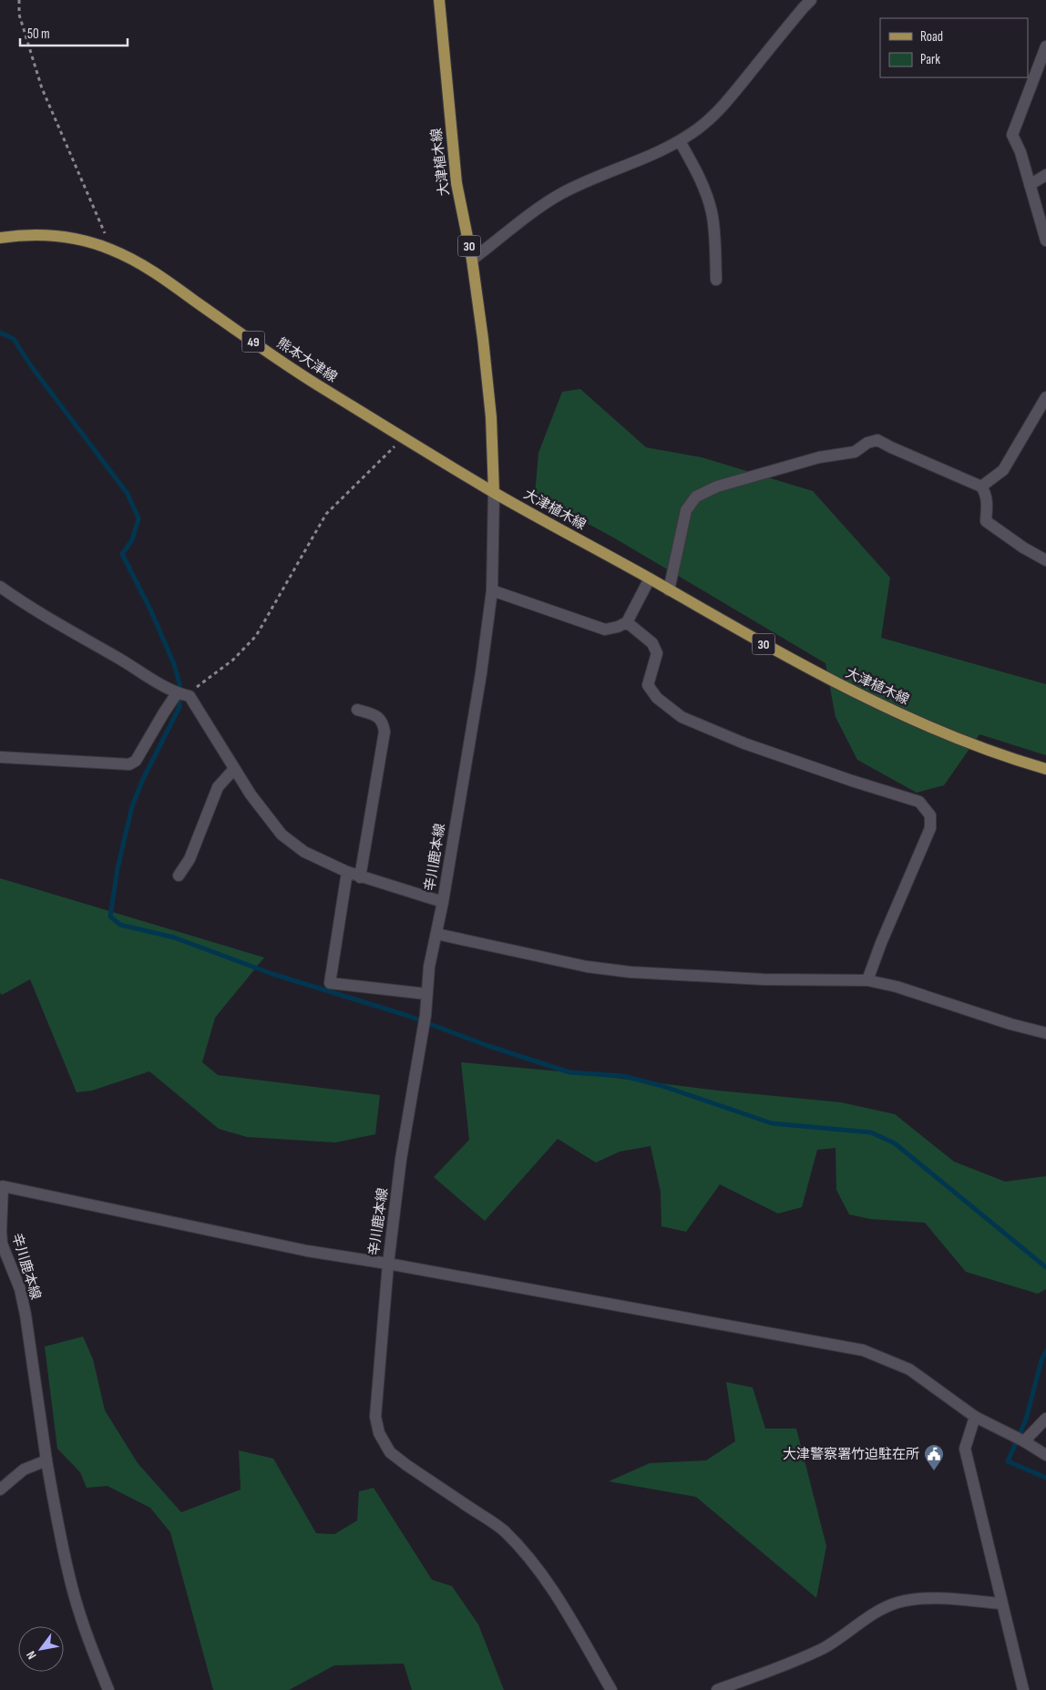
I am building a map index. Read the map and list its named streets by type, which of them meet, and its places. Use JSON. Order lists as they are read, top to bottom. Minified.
{"streets":{"main road":["大津植木線","30","49","熊本大津線"],"street":["辛川鹿本線"]},"crossings":[["大津植木線","熊本大津線"],["大津植木線","辛川鹿本線"],["熊本大津線","辛川鹿本線"]],"places":{"public building":["大津警察署竹迫駐在所"]},"legend":["Road","Park"],"scale_bar":"50 m","north":"bottom left"}
